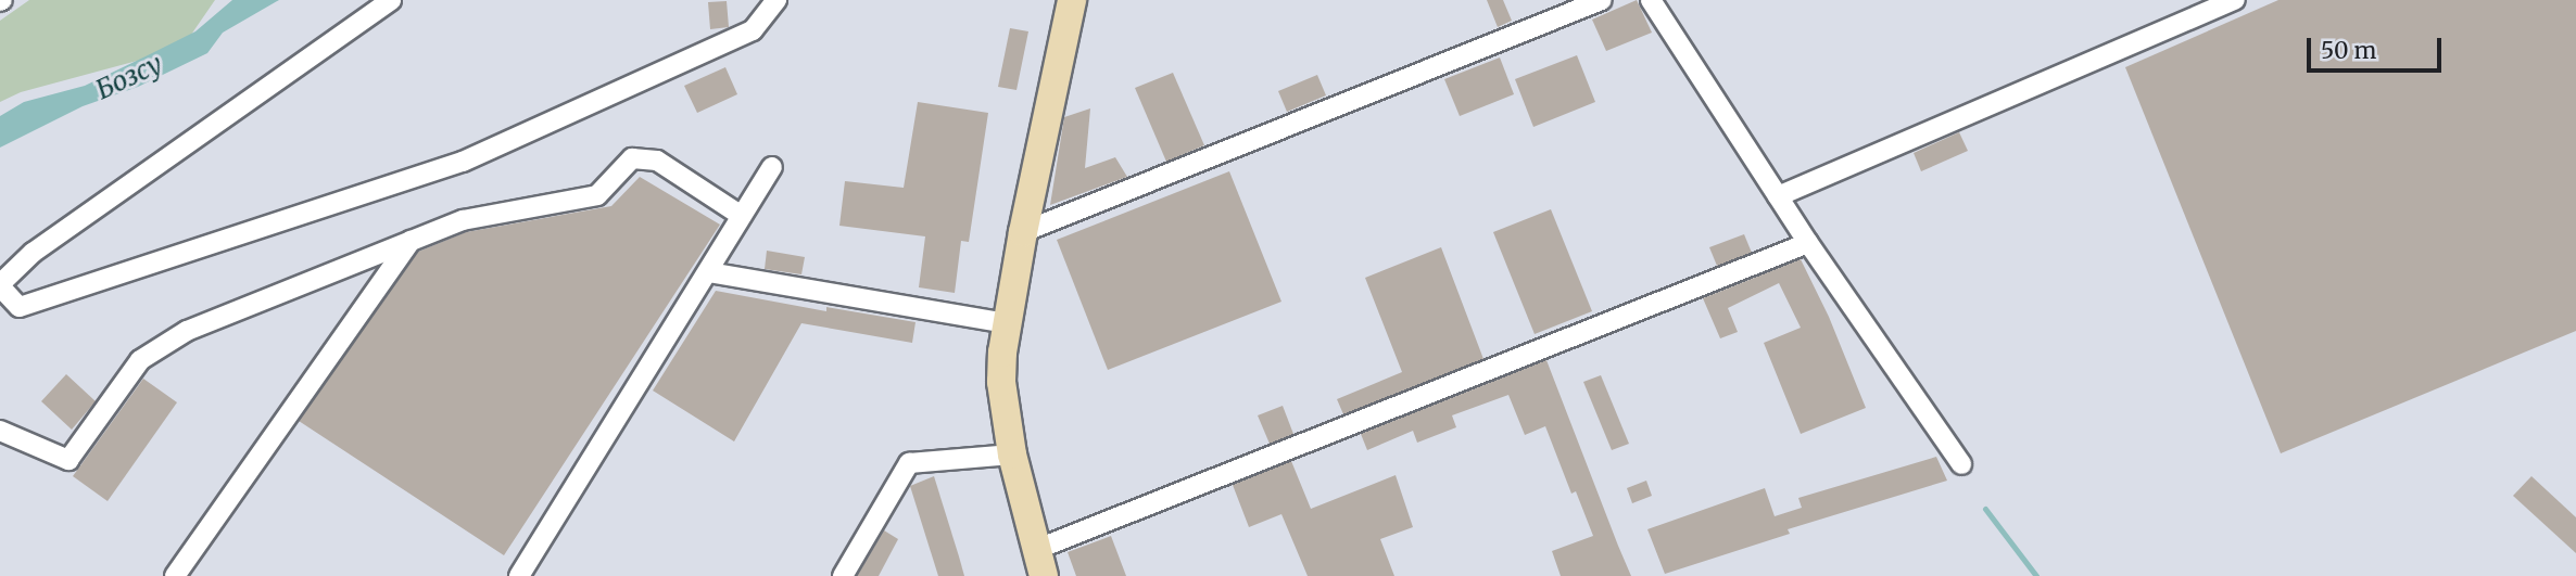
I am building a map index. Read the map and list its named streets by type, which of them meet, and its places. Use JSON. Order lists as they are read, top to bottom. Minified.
{"water":["Бозсу"],"scale_bar":"50 m"}
